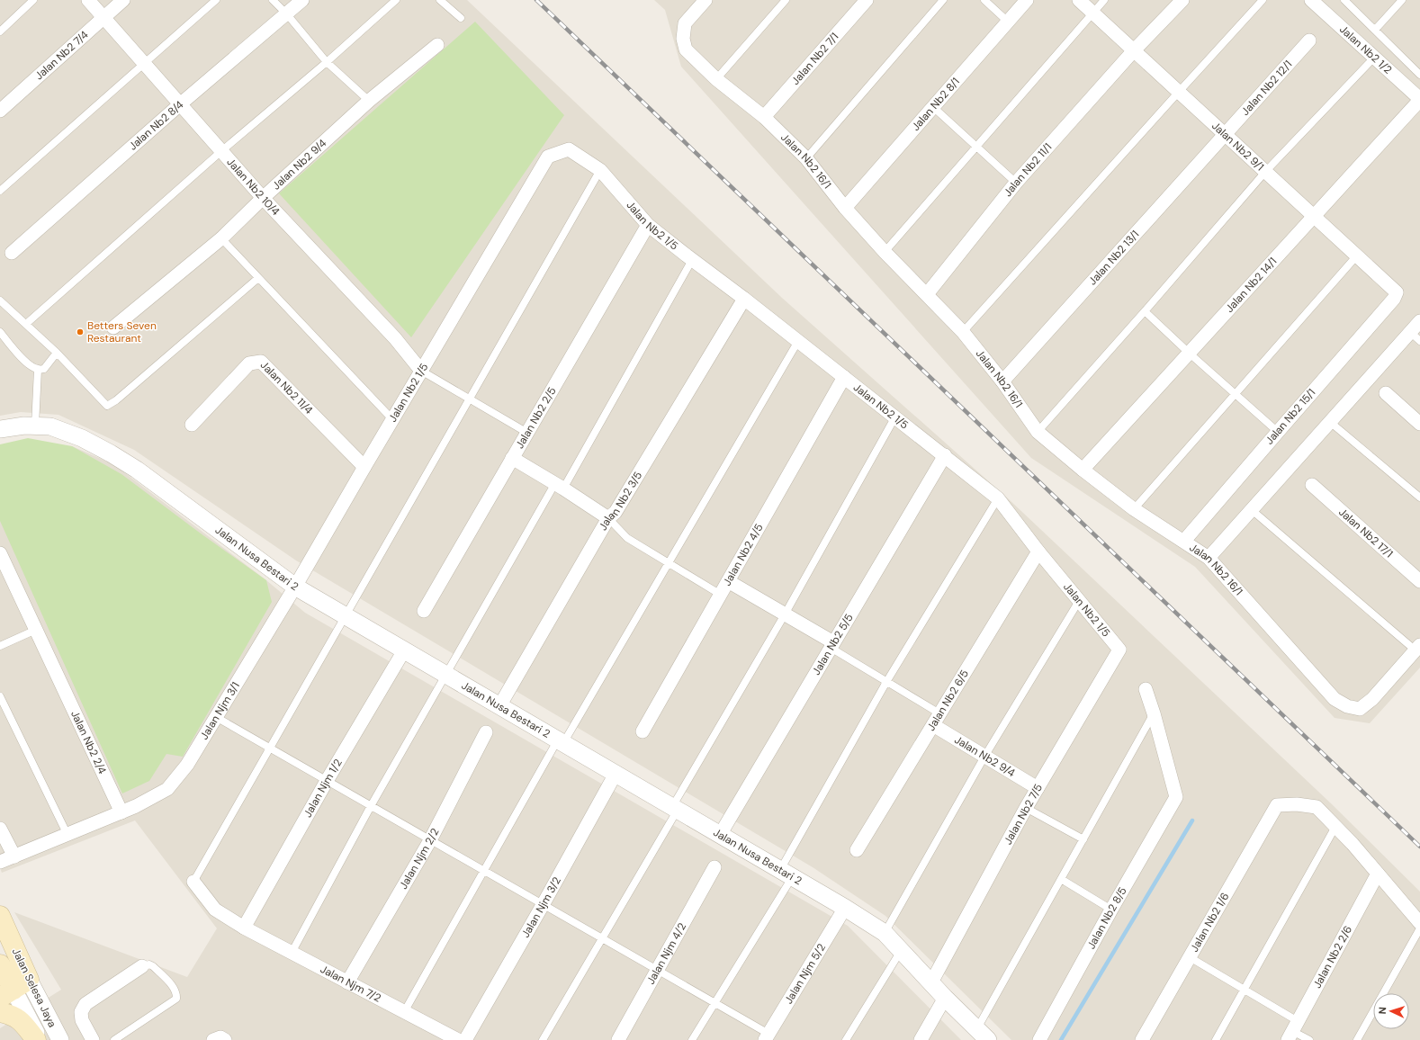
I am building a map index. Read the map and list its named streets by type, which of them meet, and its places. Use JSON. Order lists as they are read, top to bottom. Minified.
{"streets":{"main road":["Jalan Selesa Jaya"],"street":["Jalan Nb2 1/2","Jalan Nb2 7/4","Jalan Nb2 7/1","Jalan Nb2 12/1","Jalan Nb2 8/1","Jalan Nb2 8/4","Jalan Nb2 9/1","Jalan Nb2 16/1","Jalan Nb2 9/4","Jalan Nb2 11/1","Jalan Nb2 10/4","Jalan Nb2 1/5","Jalan Nb2 13/1","Jalan Nb2 14/1","Jalan Nb2 11/4","Jalan Nb2 15/1","Jalan Nb2 2/5","Jalan Nb2 3/5","Jalan Nb2 17/1","Jalan Nb2 4/5","Jalan Nusa Bestari 2","Jalan Nb2 5/5","Jalan Nb2 6/5","Jalan Njm 3/1","Jalan Nb2 2/4","Jalan Njm 1/2","Jalan Nb2 7/5","Jalan Njm 2/2","Jalan Njm 3/2","Jalan Nb2 8/5","Jalan Nb2 1/6","Jalan Njm 4/2","Jalan Nb2 2/6","Jalan Njm 5/2","Jalan Njm 7/2"]},"crossings":[["Jalan Nb2 1/2","Jalan Nb2 14/1"],["Jalan Nb2 7/4","Jalan Nb2 10/4"],["Jalan Nb2 7/1","Jalan Nb2 16/1"],["Jalan Nb2 12/1","Jalan Nb2 9/1"],["Jalan Nb2 12/1","Jalan Nb2 13/1"],["Jalan Nb2 8/1","Jalan Nb2 16/1"],["Jalan Nb2 8/4","Jalan Nb2 10/4"],["Jalan Nb2 9/1","Jalan Nb2 11/1"],["Jalan Nb2 9/1","Jalan Nb2 13/1"],["Jalan Nb2 9/1","Jalan Nb2 14/1"],["Jalan Nb2 9/1","Jalan Nb2 15/1"],["Jalan Nb2 16/1","Jalan Nb2 11/1"],["Jalan Nb2 16/1","Jalan Nb2 13/1"],["Jalan Nb2 16/1","Jalan Nb2 14/1"],["Jalan Nb2 16/1","Jalan Nb2 15/1"],["Jalan Nb2 9/4","Jalan Nb2 10/4"],["Jalan Nb2 9/4","Jalan Nb2 6/5"],["Jalan Nb2 9/4","Jalan Nb2 7/5"],["Jalan Nb2 10/4","Jalan Nb2 1/5"],["Jalan Nb2 1/5","Jalan Nb2 11/4"],["Jalan Nb2 1/5","Jalan Nb2 2/5"],["Jalan Nb2 1/5","Jalan Nb2 3/5"],["Jalan Nb2 1/5","Jalan Nb2 4/5"],["Jalan Nb2 1/5","Jalan Nusa Bestari 2"],["Jalan Nb2 1/5","Jalan Nb2 5/5"],["Jalan Nb2 1/5","Jalan Nb2 6/5"],["Jalan Nb2 1/5","Jalan Njm 3/1"],["Jalan Nb2 1/5","Jalan Nb2 7/5"],["Jalan Nb2 3/5","Jalan Nusa Bestari 2"],["Jalan Nusa Bestari 2","Jalan Nb2 5/5"],["Jalan Nusa Bestari 2","Jalan Njm 3/1"],["Jalan Nusa Bestari 2","Jalan Njm 1/2"],["Jalan Nusa Bestari 2","Jalan Nb2 7/5"],["Jalan Nusa Bestari 2","Jalan Njm 3/2"],["Jalan Nusa Bestari 2","Jalan Njm 5/2"],["Jalan Njm 3/1","Jalan Nb2 2/4"],["Jalan Njm 1/2","Jalan Njm 7/2"],["Jalan Njm 2/2","Jalan Njm 7/2"]],"places":["Betters Seven Restaurant"],"north":"left"}
